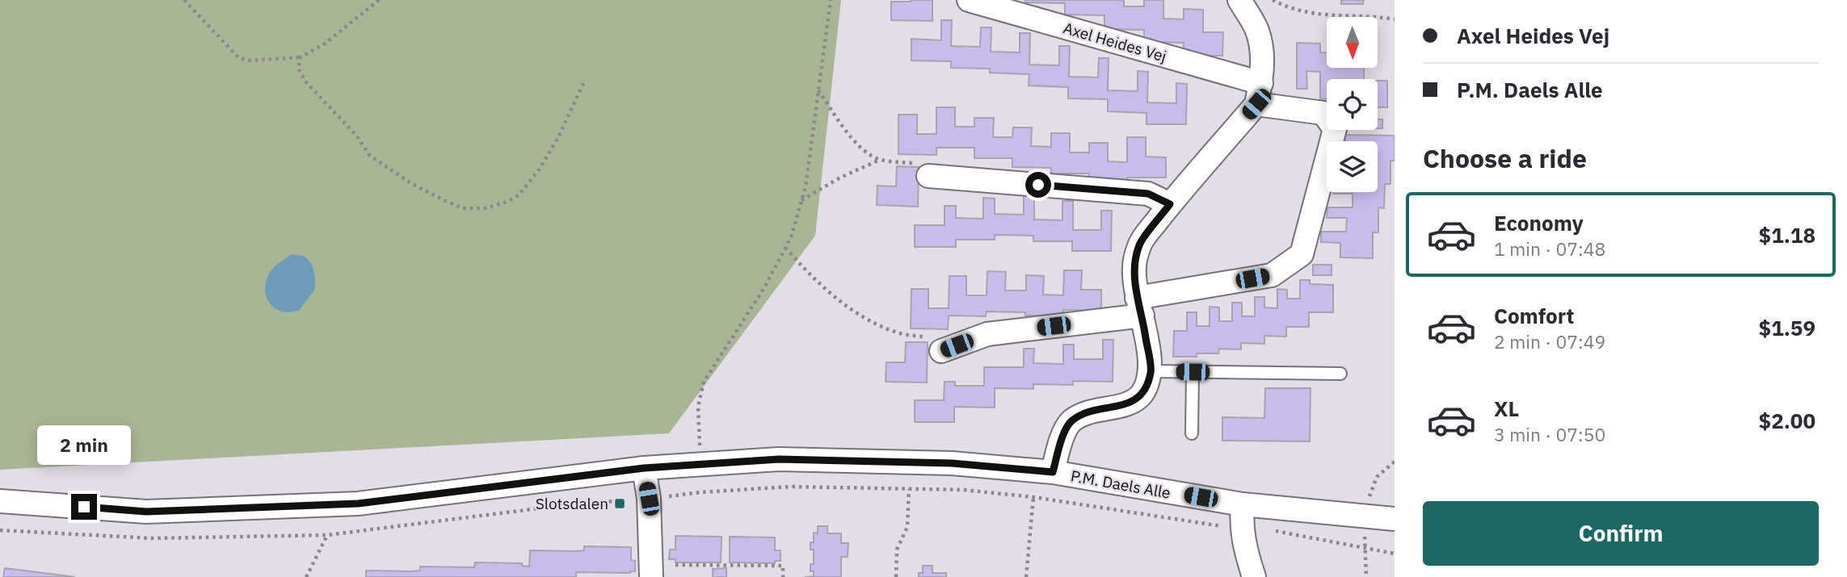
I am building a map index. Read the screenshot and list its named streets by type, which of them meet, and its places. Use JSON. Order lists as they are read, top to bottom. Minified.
{"streets":{"street":["Axel Heides Vej","P.M. Daels Alle"]},"places":{"transit":["Slotsdalen"]},"north":"bottom","page":{"banner":["Axel Heides Vej","P.M. Daels Alle"],"heading":"Choose a ride","list":[{"name":"Economy","note":"1 min · 07:48","value":"$1.18"},{"name":"Comfort","note":"2 min · 07:49","value":"$1.59"},{"name":"XL","note":"3 min · 07:50","value":"$2.00"}],"bubble":"2 min","buttons":"Confirm"}}
